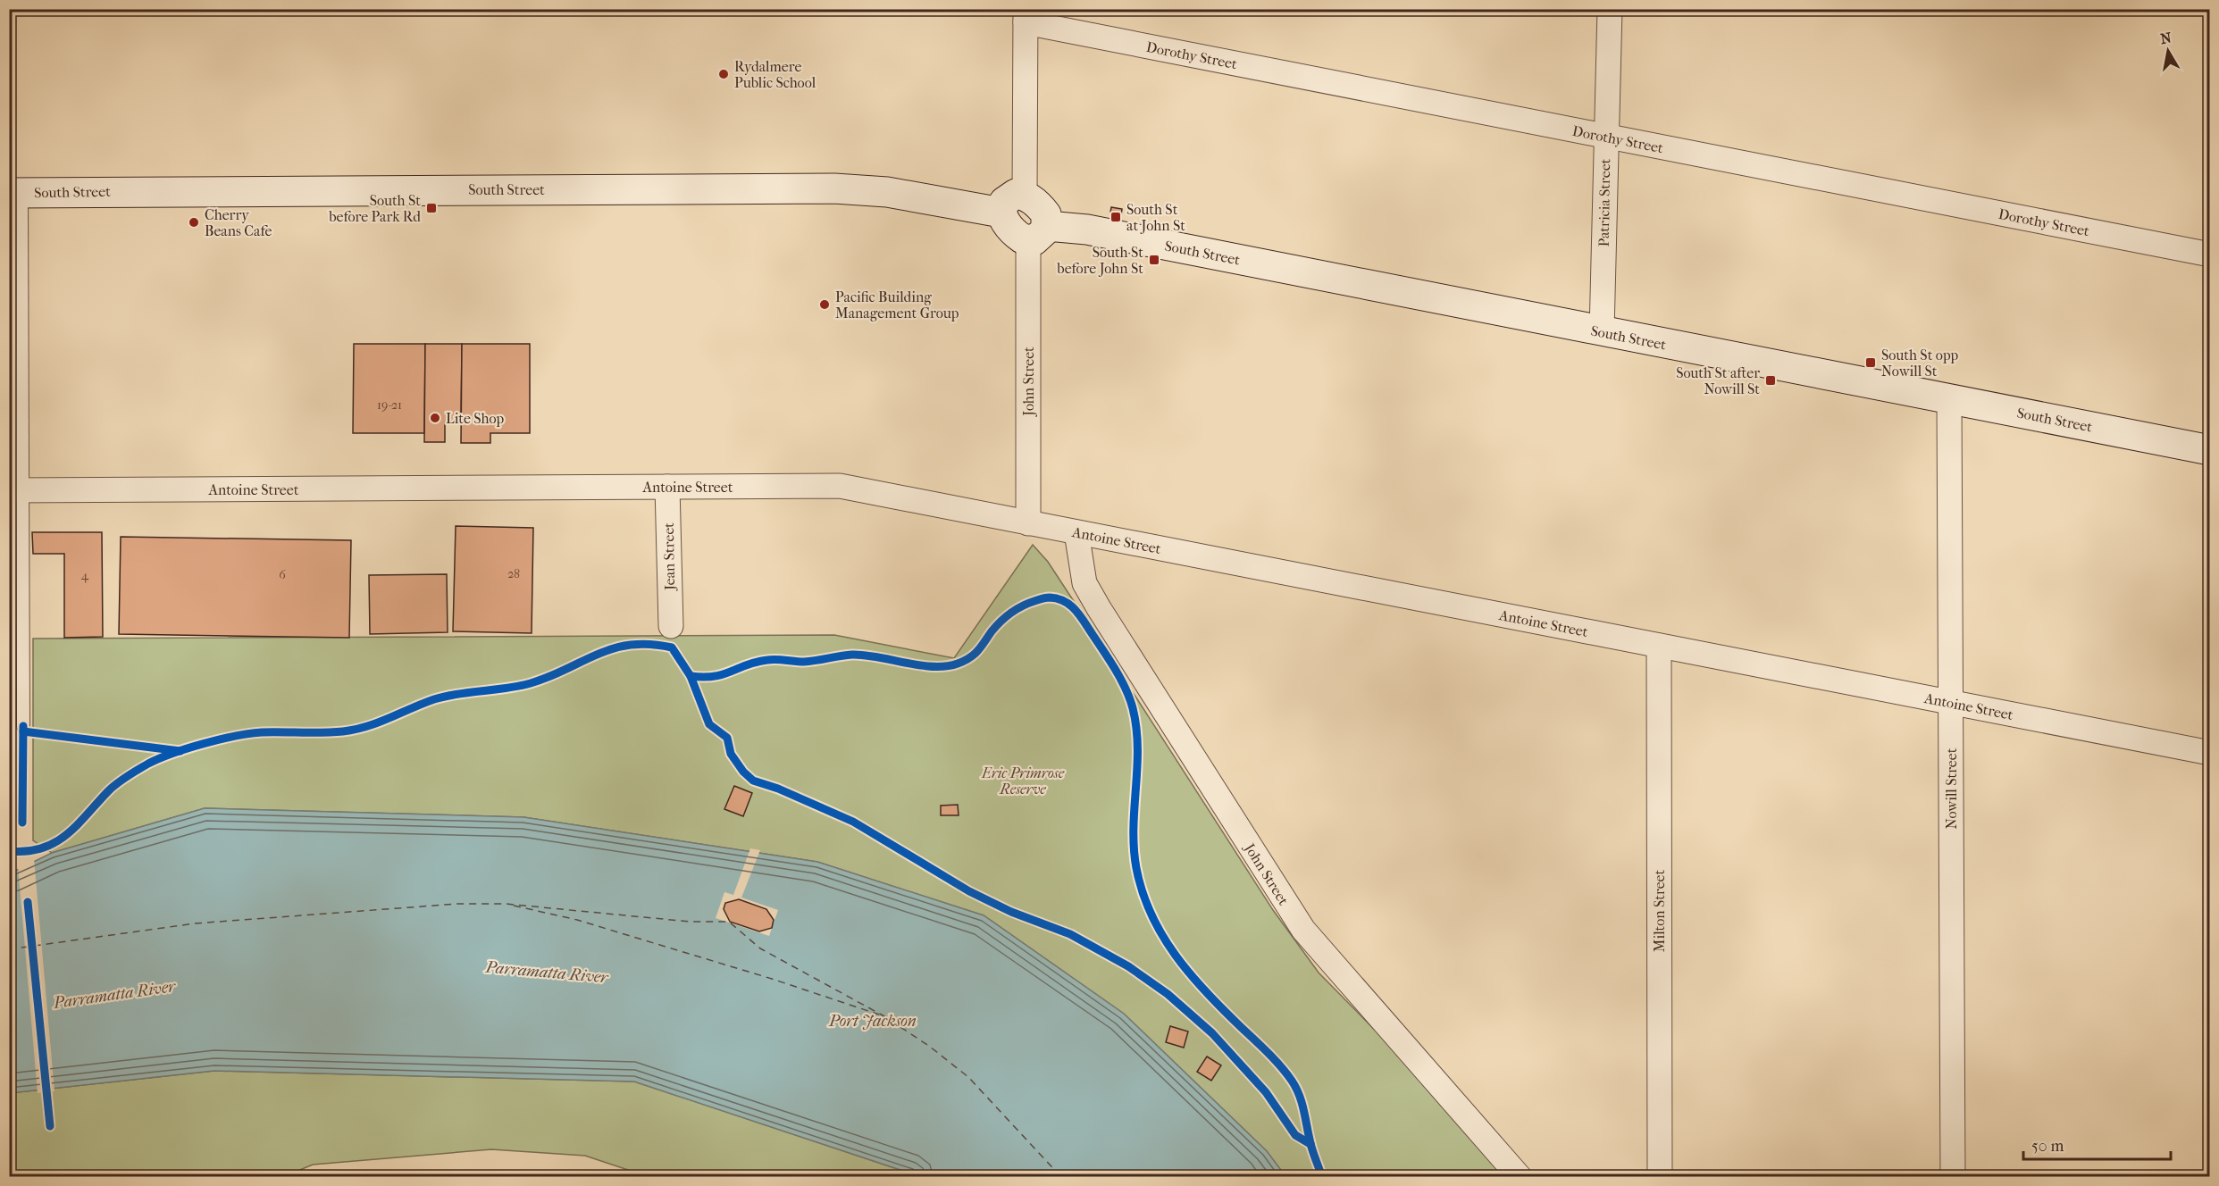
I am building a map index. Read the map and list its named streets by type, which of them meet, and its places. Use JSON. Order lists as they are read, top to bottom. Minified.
{"streets":{"street":["Dorothy Street","South Street","Patricia Street","John Street","Antoine Street","Jean Street","Nowill Street","Milton Street"]},"crossings":[["Dorothy Street","Patricia Street"],["South Street","Patricia Street"],["South Street","John Street"],["South Street","Nowill Street"],["John Street","Antoine Street"],["Antoine Street","Jean Street"],["Antoine Street","Nowill Street"],["Antoine Street","Milton Street"]],"water":["Parramatta River","Port Jackson"],"parks":["Eric Primrose Reserve"],"places":{"other":["Rydalmere Public School","Cherry Beans Cafe","Pacific Building Management Group","Lite Shop"],"transit":["South St before Park Rd","South St at John St","South St before John St","South St opp Nowill St","South St after Nowill St"]},"house_numbers":["19-21","28","6","4"],"scale_bar":"50 m","north":"top"}
